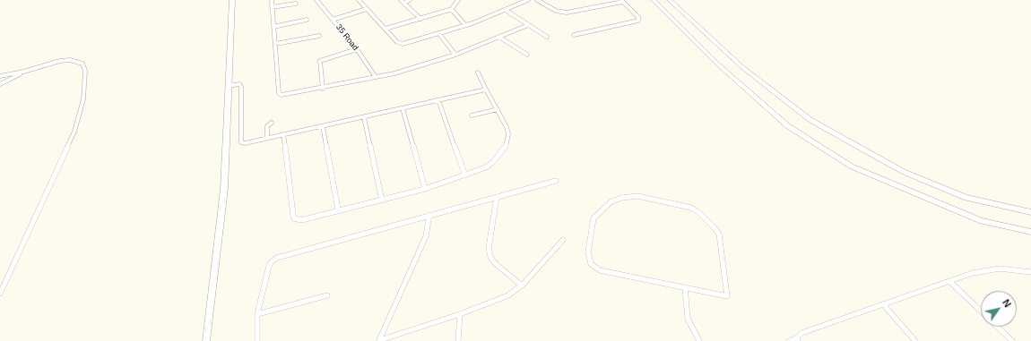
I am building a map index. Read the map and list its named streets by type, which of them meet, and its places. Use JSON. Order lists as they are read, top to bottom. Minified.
{"streets":{"street":["35 Road"]},"north":"top right"}
